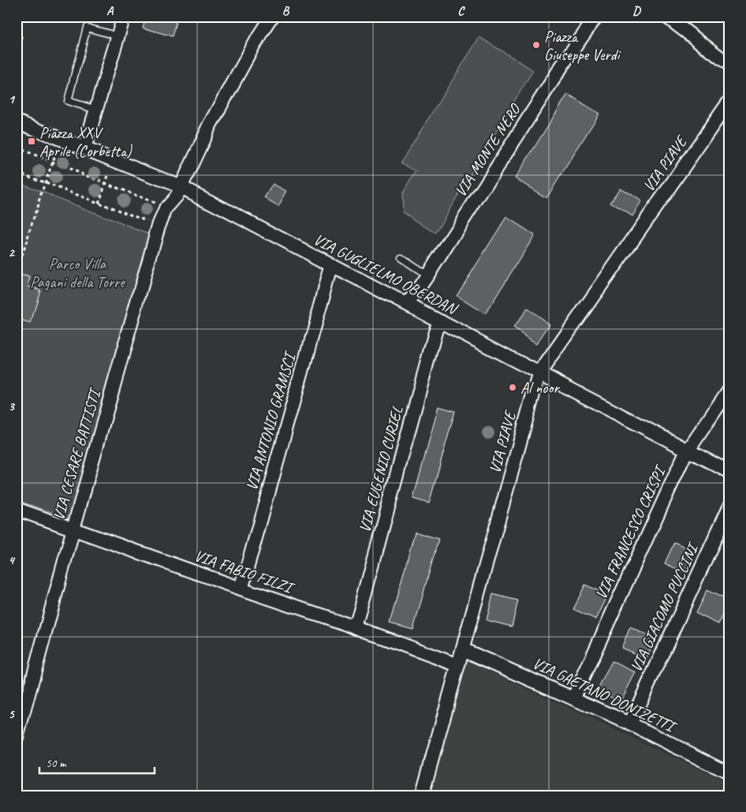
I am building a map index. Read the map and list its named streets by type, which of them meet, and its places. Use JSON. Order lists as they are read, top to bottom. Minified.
{"streets":{"street":["VIA MONTE NERO","VIA PIAVE","VIA GUGLIELMO OBERDAN","VIA ANTONIO GRAMSCI","VIA CESARE BATTISTI","VIA EUGENIO CURIEL","VIA FRANCESCO CRISPI","VIA FABIO FILZI","VIA GIACOMO PUCCINI","VIA GAETANO DONIZETTI"]},"crossings":[["VIA MONTE NERO","VIA GUGLIELMO OBERDAN"],["VIA PIAVE","VIA GUGLIELMO OBERDAN"],["VIA PIAVE","VIA FABIO FILZI"],["VIA PIAVE","VIA GAETANO DONIZETTI"],["VIA GUGLIELMO OBERDAN","VIA ANTONIO GRAMSCI"],["VIA GUGLIELMO OBERDAN","VIA CESARE BATTISTI"],["VIA GUGLIELMO OBERDAN","VIA EUGENIO CURIEL"],["VIA GUGLIELMO OBERDAN","VIA FRANCESCO CRISPI"],["VIA ANTONIO GRAMSCI","VIA FABIO FILZI"],["VIA CESARE BATTISTI","VIA FABIO FILZI"],["VIA EUGENIO CURIEL","VIA FABIO FILZI"],["VIA FRANCESCO CRISPI","VIA GAETANO DONIZETTI"],["VIA GIACOMO PUCCINI","VIA GAETANO DONIZETTI"]],"parks":["Parco Villa Pagani della Torre"],"places":{"other":["Piazza Giuseppe Verdi","Al noor"],"transit":["Piazza XXV Aprile (Corbetta)"]},"scale_bar":"50 m","grid":{"columns":["A","B","C","D"],"rows":["1","2","3","4","5"]}}
